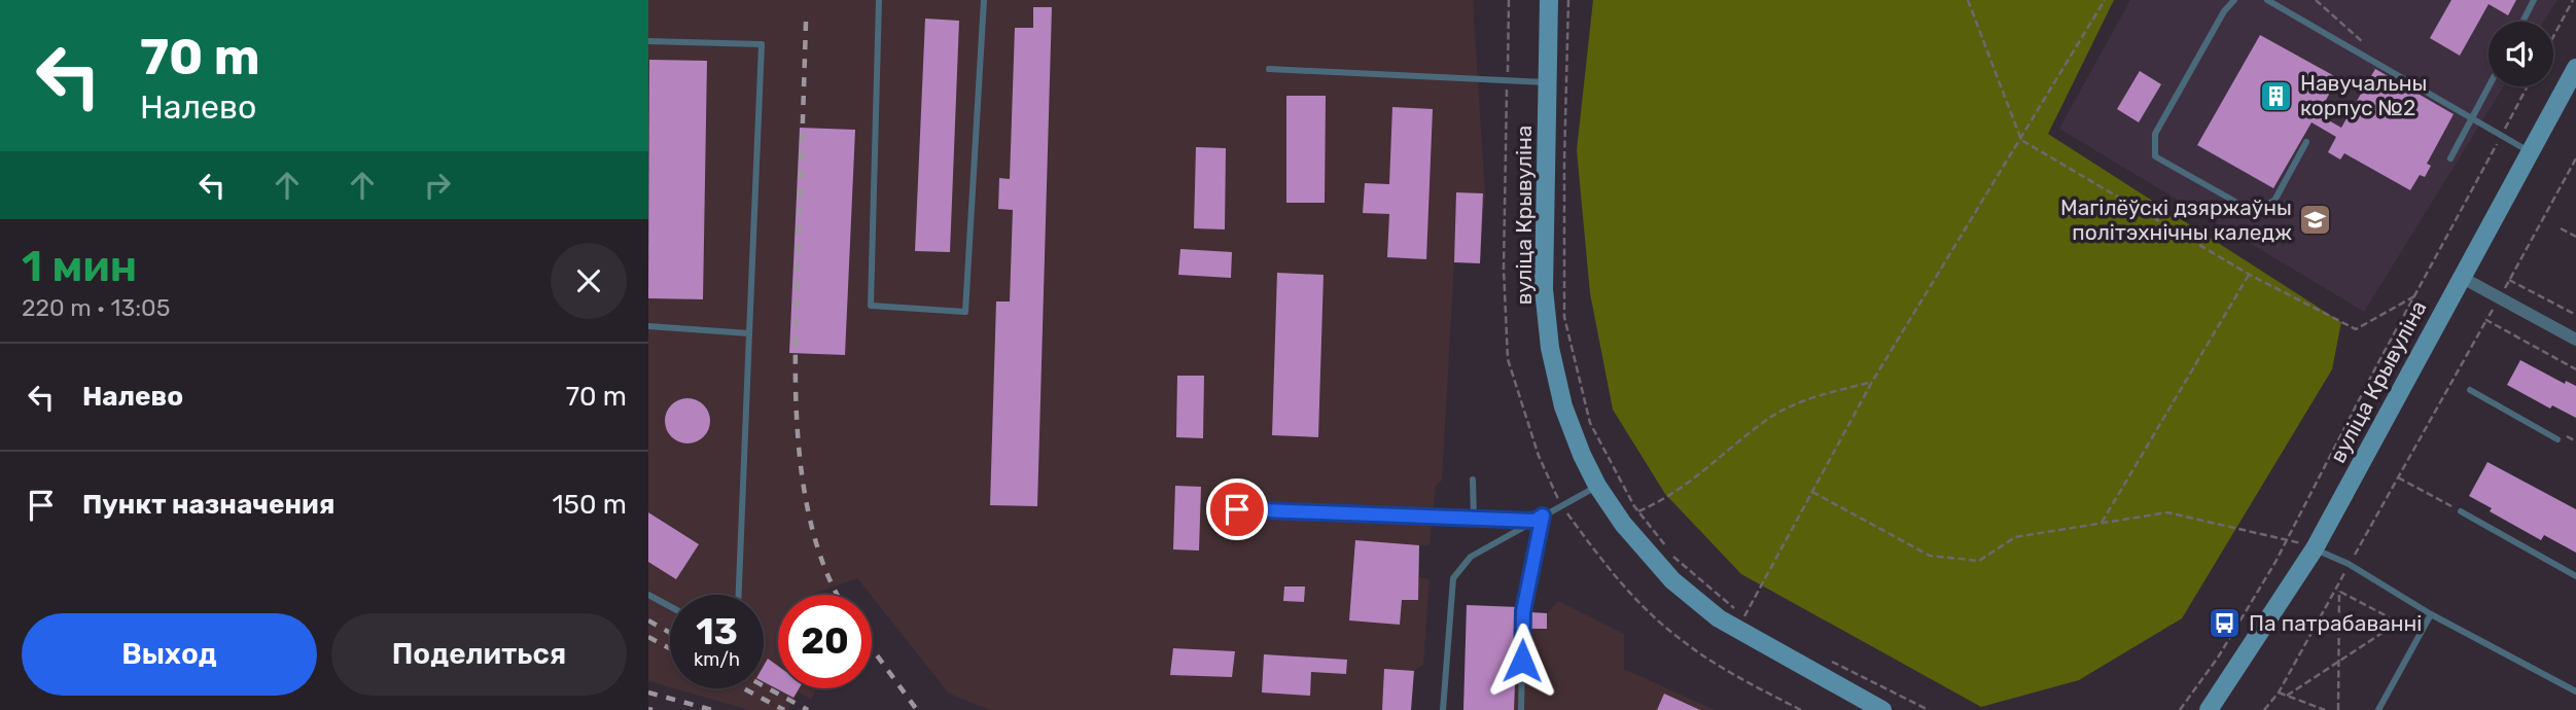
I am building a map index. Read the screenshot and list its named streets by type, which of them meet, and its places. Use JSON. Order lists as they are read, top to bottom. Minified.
{"streets":{"main road":["вуліца Крывуліна"]},"places":{"building":["Навучальны корпус №2"],"school or university":["Магілёўскі дзяржаўны політэхнічны каледж"],"bus stop":["Па патрабаванні"]},"page":{"turn":["70 m","Налево"],"heading":["1 мин","220 m · 13:05"],"list":[{"name":"Налево","value":"70 m"},{"name":"Пункт назначения","value":"150 m"}],"speed":"13 km/h","limit":"20","buttons":["Выход","Поделиться"]}}
